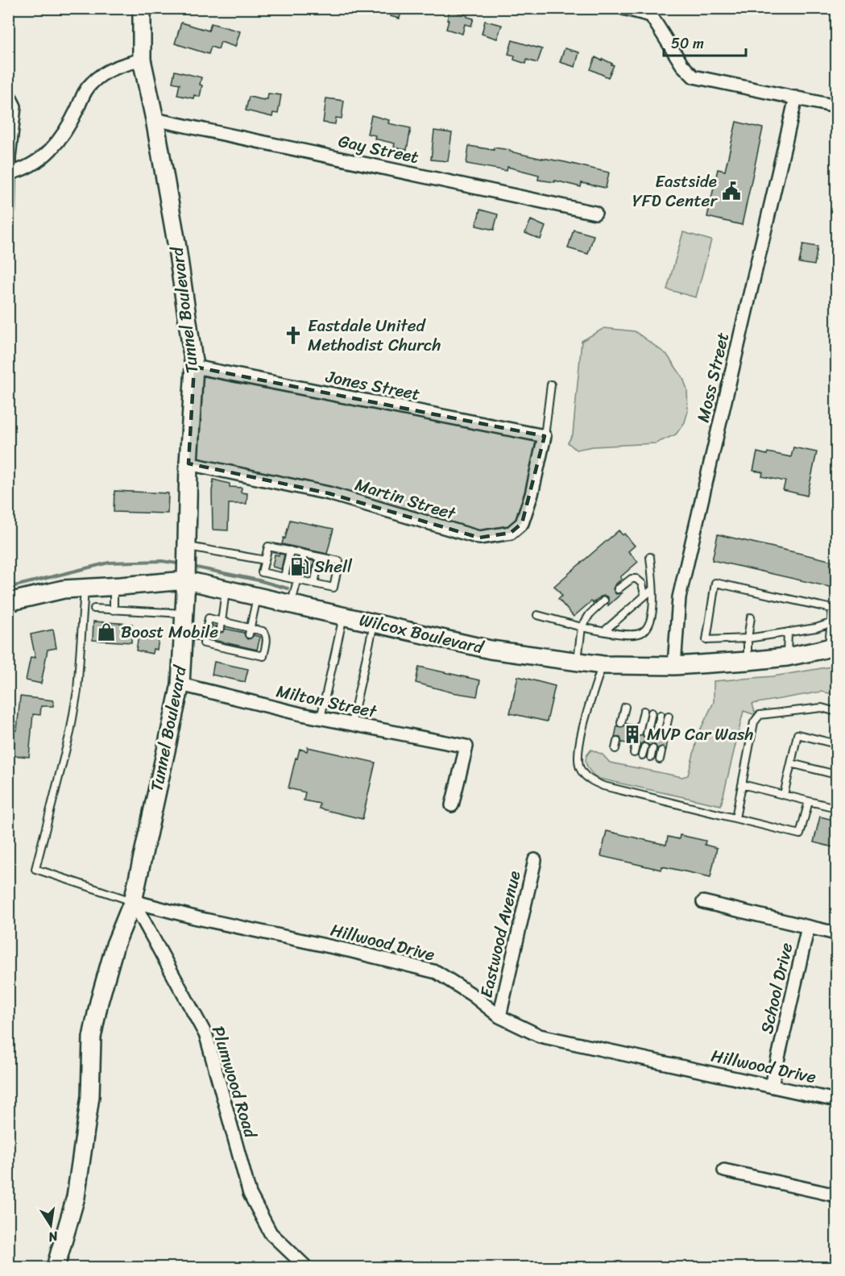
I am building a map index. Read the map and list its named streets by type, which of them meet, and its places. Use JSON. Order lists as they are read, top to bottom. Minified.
{"streets":{"main road":["Tunnel Boulevard","Wilcox Boulevard"],"street":["Gay Street","Moss Street","Jones Street","Martin Street","Milton Street","Eastwood Avenue","Hillwood Drive","School Drive","Plumwood Road"]},"crossings":[["Gay Street","Tunnel Boulevard"],["Tunnel Boulevard","Jones Street"],["Tunnel Boulevard","Martin Street"],["Tunnel Boulevard","Wilcox Boulevard"],["Tunnel Boulevard","Milton Street"],["Tunnel Boulevard","Hillwood Drive"],["Tunnel Boulevard","Plumwood Road"],["Moss Street","Wilcox Boulevard"],["Jones Street","Martin Street"],["Eastwood Avenue","Hillwood Drive"],["Hillwood Drive","School Drive"],["Hillwood Drive","Plumwood Road"]],"places":{"public building":["Eastside YFD Center"],"church":["Eastdale United Methodist Church"],"fuel station":["Shell"],"shop":["Boost Mobile"],"building":["MVP Car Wash"]},"scale_bar":"50 m","north":"bottom"}
